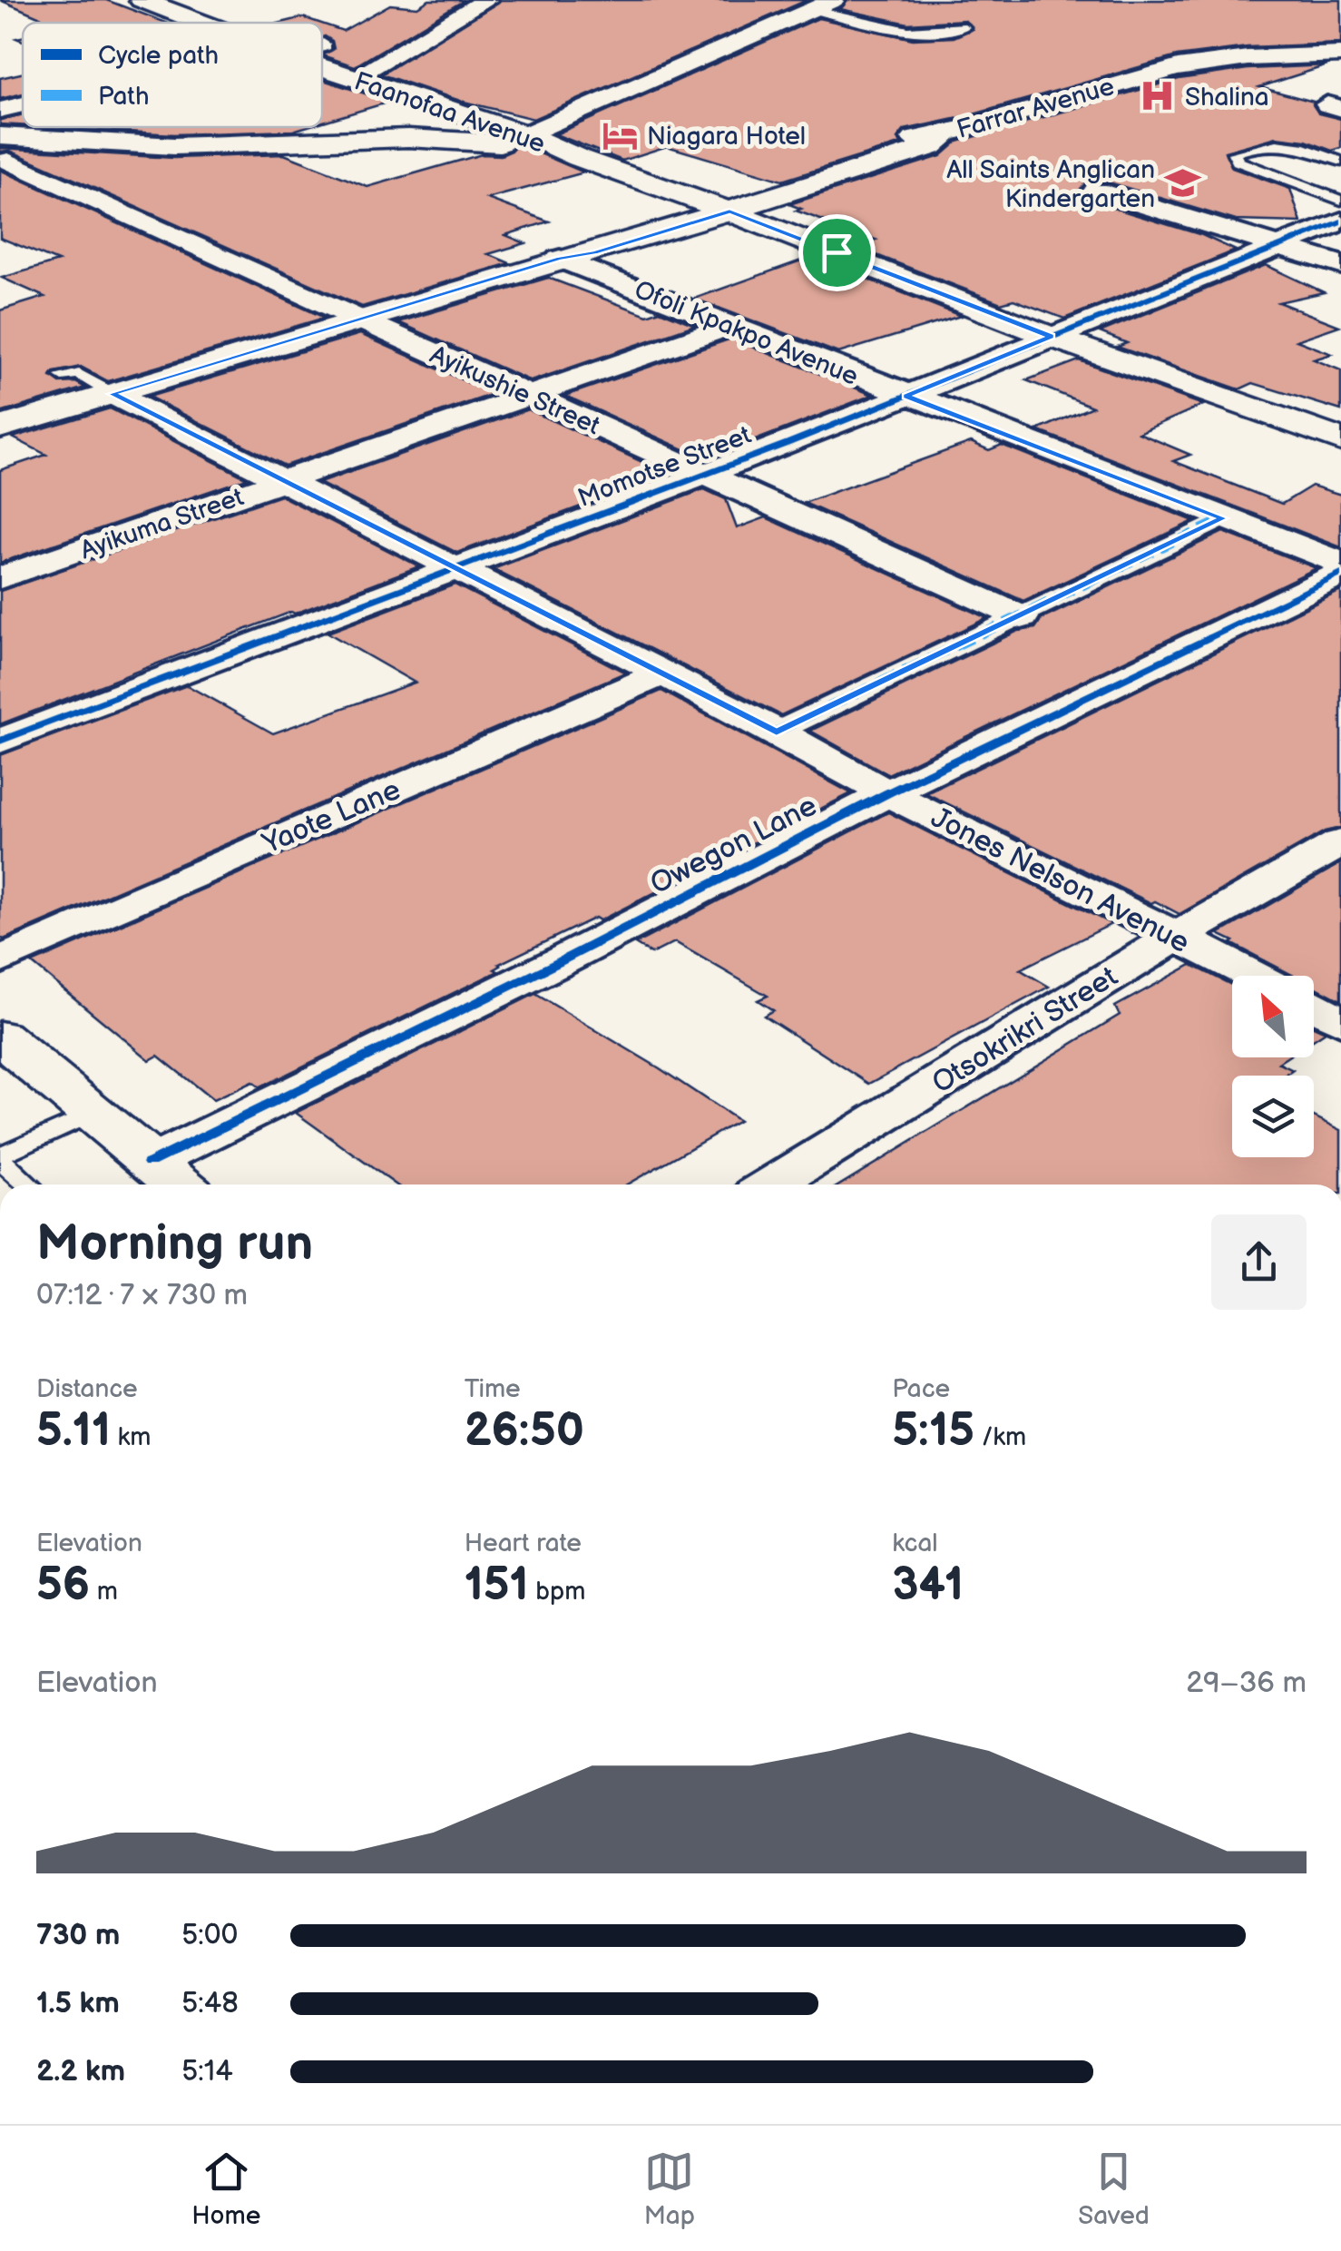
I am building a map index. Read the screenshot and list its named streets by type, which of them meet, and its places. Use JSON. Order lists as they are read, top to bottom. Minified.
{"streets":{"main road":["Farrar Avenue","Faanofaa Avenue"],"street":["Ofoli Kpakpo Avenue","Ayikushie Street","Momotse Street","Ayikuma Street","Yaote Lane","Owegon Lane","Jones Nelson Avenue","Otsokrikri Street"]},"crossings":[["Farrar Avenue","Faanofaa Avenue"],["Farrar Avenue","Ofoli Kpakpo Avenue"],["Farrar Avenue","Ayikushie Street"],["Farrar Avenue","Jones Nelson Avenue"],["Faanofaa Avenue","Momotse Street"],["Ofoli Kpakpo Avenue","Momotse Street"],["Ofoli Kpakpo Avenue","Ayikuma Street"],["Ayikushie Street","Momotse Street"],["Ayikushie Street","Ayikuma Street"],["Momotse Street","Jones Nelson Avenue"],["Ayikuma Street","Jones Nelson Avenue"],["Yaote Lane","Jones Nelson Avenue"],["Owegon Lane","Jones Nelson Avenue"],["Jones Nelson Avenue","Otsokrikri Street"]],"places":{"hospital":["Shalina"],"hotel":["Niagara Hotel"],"school or university":["All Saints Anglican Kindergarten"]},"legend":["Cycle path","Path"],"north":"top left","page":{"heading":["Morning run","07:12 · 7 × 730 m"],"stats":[["Distance","5.11 km"],["Time","26:50"],["Pace","5:15 /km"],["Elevation","56 m"],["Heart rate","151 bpm"],["kcal","341"]],"chart":["Elevation","29–36 m"],"list":[{"name":"730 m","note":"5:00"},{"name":"1.5 km","note":"5:48"},{"name":"2.2 km","note":"5:14"}],"tabs":["Home","Map","Saved"]}}
